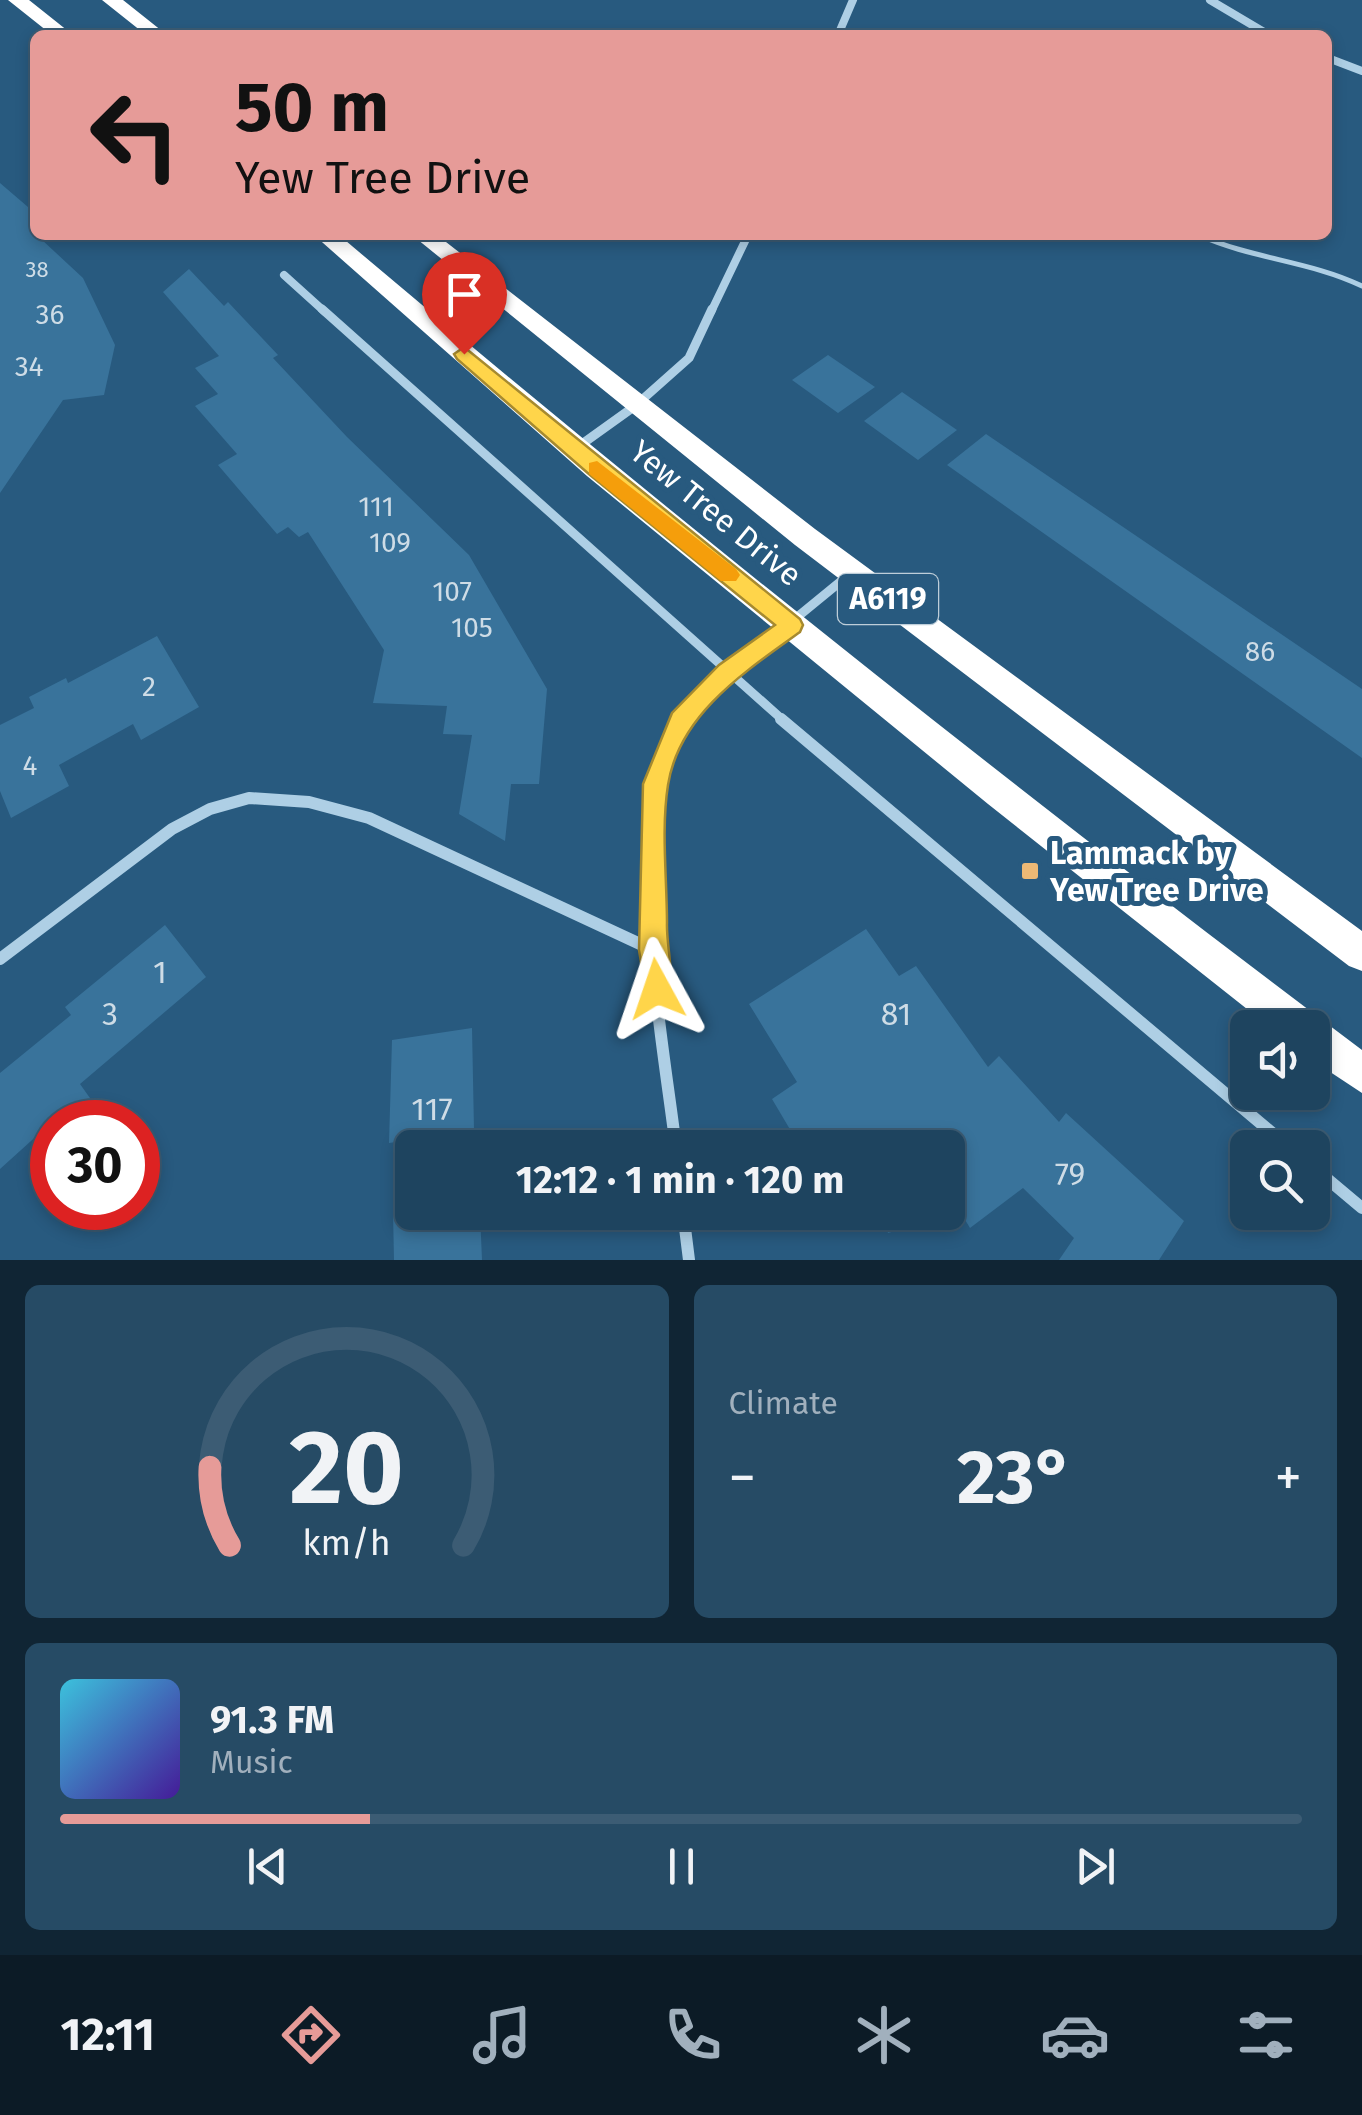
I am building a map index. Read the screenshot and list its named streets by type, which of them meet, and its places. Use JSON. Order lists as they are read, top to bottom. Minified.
{"streets":{"highway":["Yew Tree Drive","A6119"]},"places":{"transit":["Lammack by Yew Tree Drive"]},"house_numbers":["38","36","34","111","109","107","105","86","2","4","1","3","81","117","79"],"page":{"turn":["50 m","Yew Tree Drive"],"limit":"30","trip":"12:12 · 1 min · 120 m","tile":"Climate","heat":["−","23°","+"],"song":["91.3 FM","Music"],"tabs":"12:11","gauge":["20","km/h"]}}
